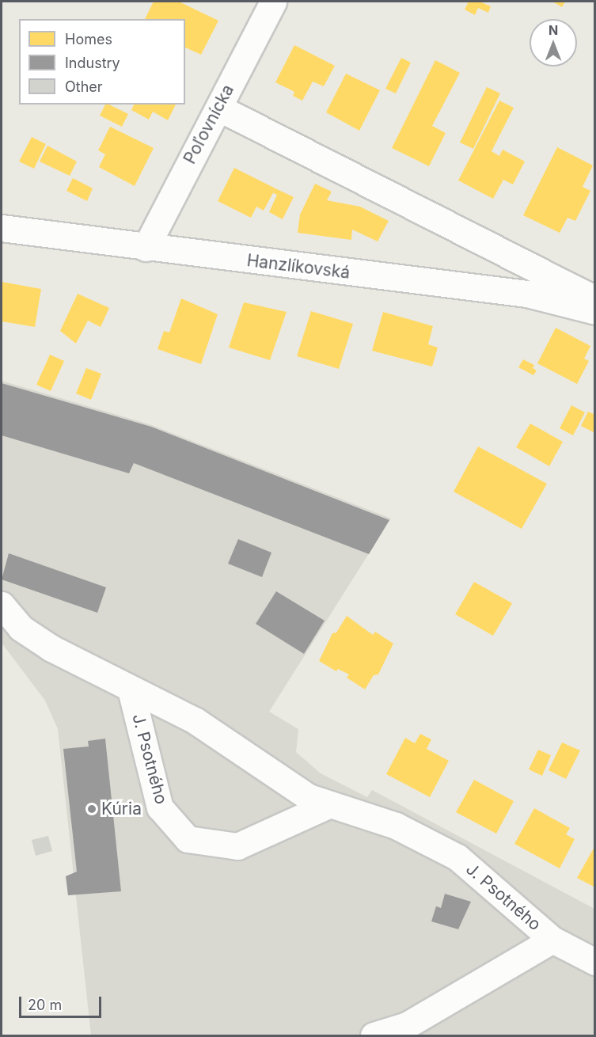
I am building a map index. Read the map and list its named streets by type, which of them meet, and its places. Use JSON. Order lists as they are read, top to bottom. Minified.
{"streets":{"street":["Poľovnícka","Hanzlíkovská","J. Psotného"]},"crossings":[["Poľovnícka","Hanzlíkovská"]],"places":["Kúria"],"legend":["Homes","Industry","Other"],"scale_bar":"20 m","north":"top"}
